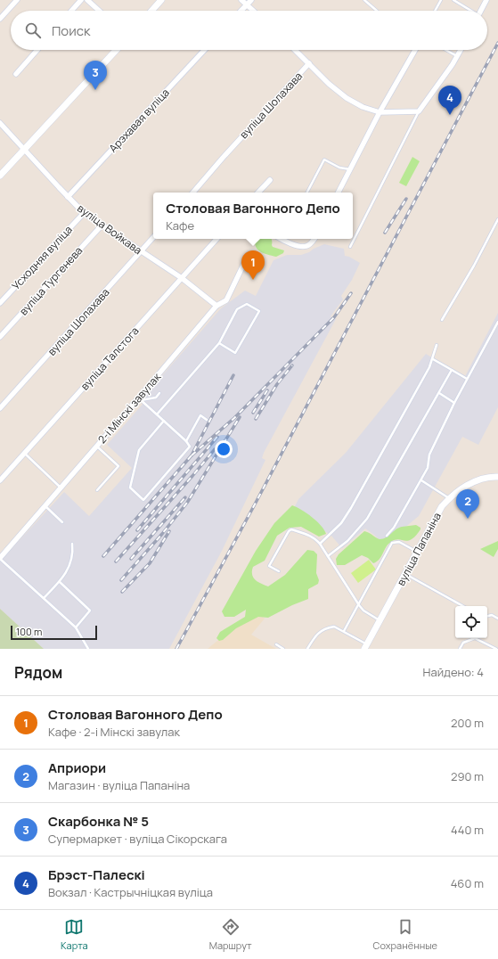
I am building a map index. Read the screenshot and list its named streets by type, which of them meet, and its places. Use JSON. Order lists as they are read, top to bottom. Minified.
{"streets":{"street":["вуліца Шолахава","Арэхавая вуліца","вуліца Войкава","Усходняя вуліца","вуліца Тургенева","вуліца Талстога","2-і Мінскі завулак","вуліца Папаніна"]},"crossings":[["вуліца Шолахава","вуліца Войкава"],["Арэхавая вуліца","вуліца Войкава"],["вуліца Войкава","Усходняя вуліца"],["вуліца Войкава","вуліца Тургенева"],["вуліца Войкава","вуліца Талстога"],["вуліца Войкава","2-і Мінскі завулак"]],"scale_bar":"100 m","page":{"search":"Поиск","pins":["3","4","1","2"],"popup":["Столовая Вагонного Депо","Кафе"],"scale":"100 m","heading":["Рядом","Найдено: 4"],"list":[{"mark":"1","name":"Столовая Вагонного Депо","note":"Кафе · 2-і Мінскі завулак","value":"200 m"},{"mark":"2","name":"Априори","note":"Магазин · вуліца Папаніна","value":"290 m"},{"mark":"3","name":"Скарбонка № 5","note":"Супермаркет · вуліца Сікорскага","value":"440 m"},{"mark":"4","name":"Брэст-Палескі","note":"Вокзал · Кастрычніцкая вуліца","value":"460 m"}],"nav":["Карта","Маршрут","Сохранённые"]}}
